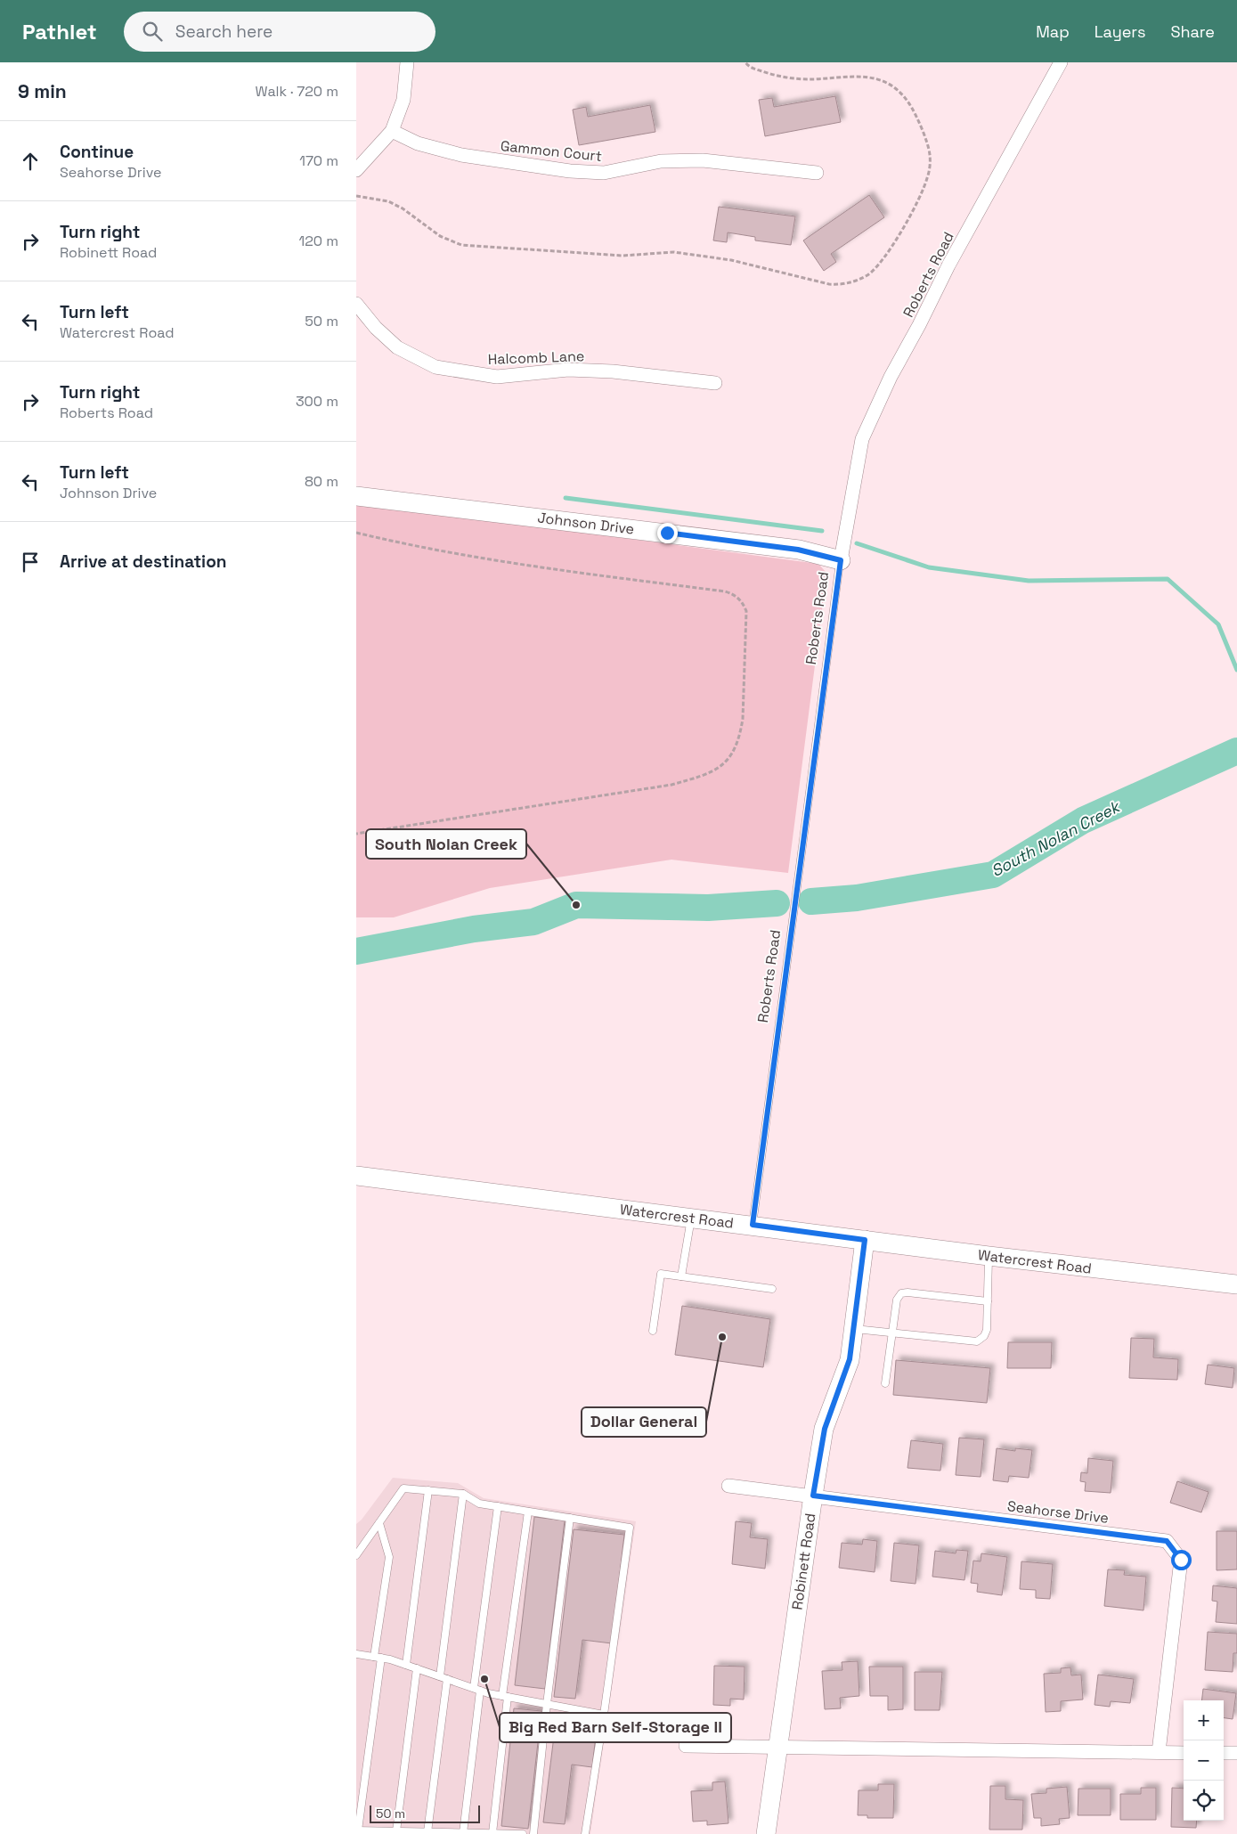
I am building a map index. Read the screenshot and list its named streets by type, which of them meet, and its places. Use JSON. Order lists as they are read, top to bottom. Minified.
{"streets":{"street":["Gammon Court","Roberts Road","Halcomb Lane","Johnson Drive","Watercrest Road","Seahorse Drive","Robinett Road"]},"crossings":[["Roberts Road","Johnson Drive"],["Roberts Road","Watercrest Road"],["Watercrest Road","Robinett Road"],["Seahorse Drive","Robinett Road"]],"water":["South Nolan Creek"],"places":["South Nolan Creek","Dollar General","Big Red Barn Self-Storage II"],"scale_bar":"50 m","page":{"header":"Pathlet","search":"Search here","nav":["Map","Layers","Share"],"heading":["9 min","Walk · 720 m"],"list":[["Continue","Seahorse Drive","170 m"],["Turn right","Robinett Road","120 m"],["Turn left","Watercrest Road","50 m"],["Turn right","Roberts Road","300 m"],["Turn left","Johnson Drive","80 m"],"Arrive at destination"],"map_buttons":["+","−"],"scale":"50 m"}}
